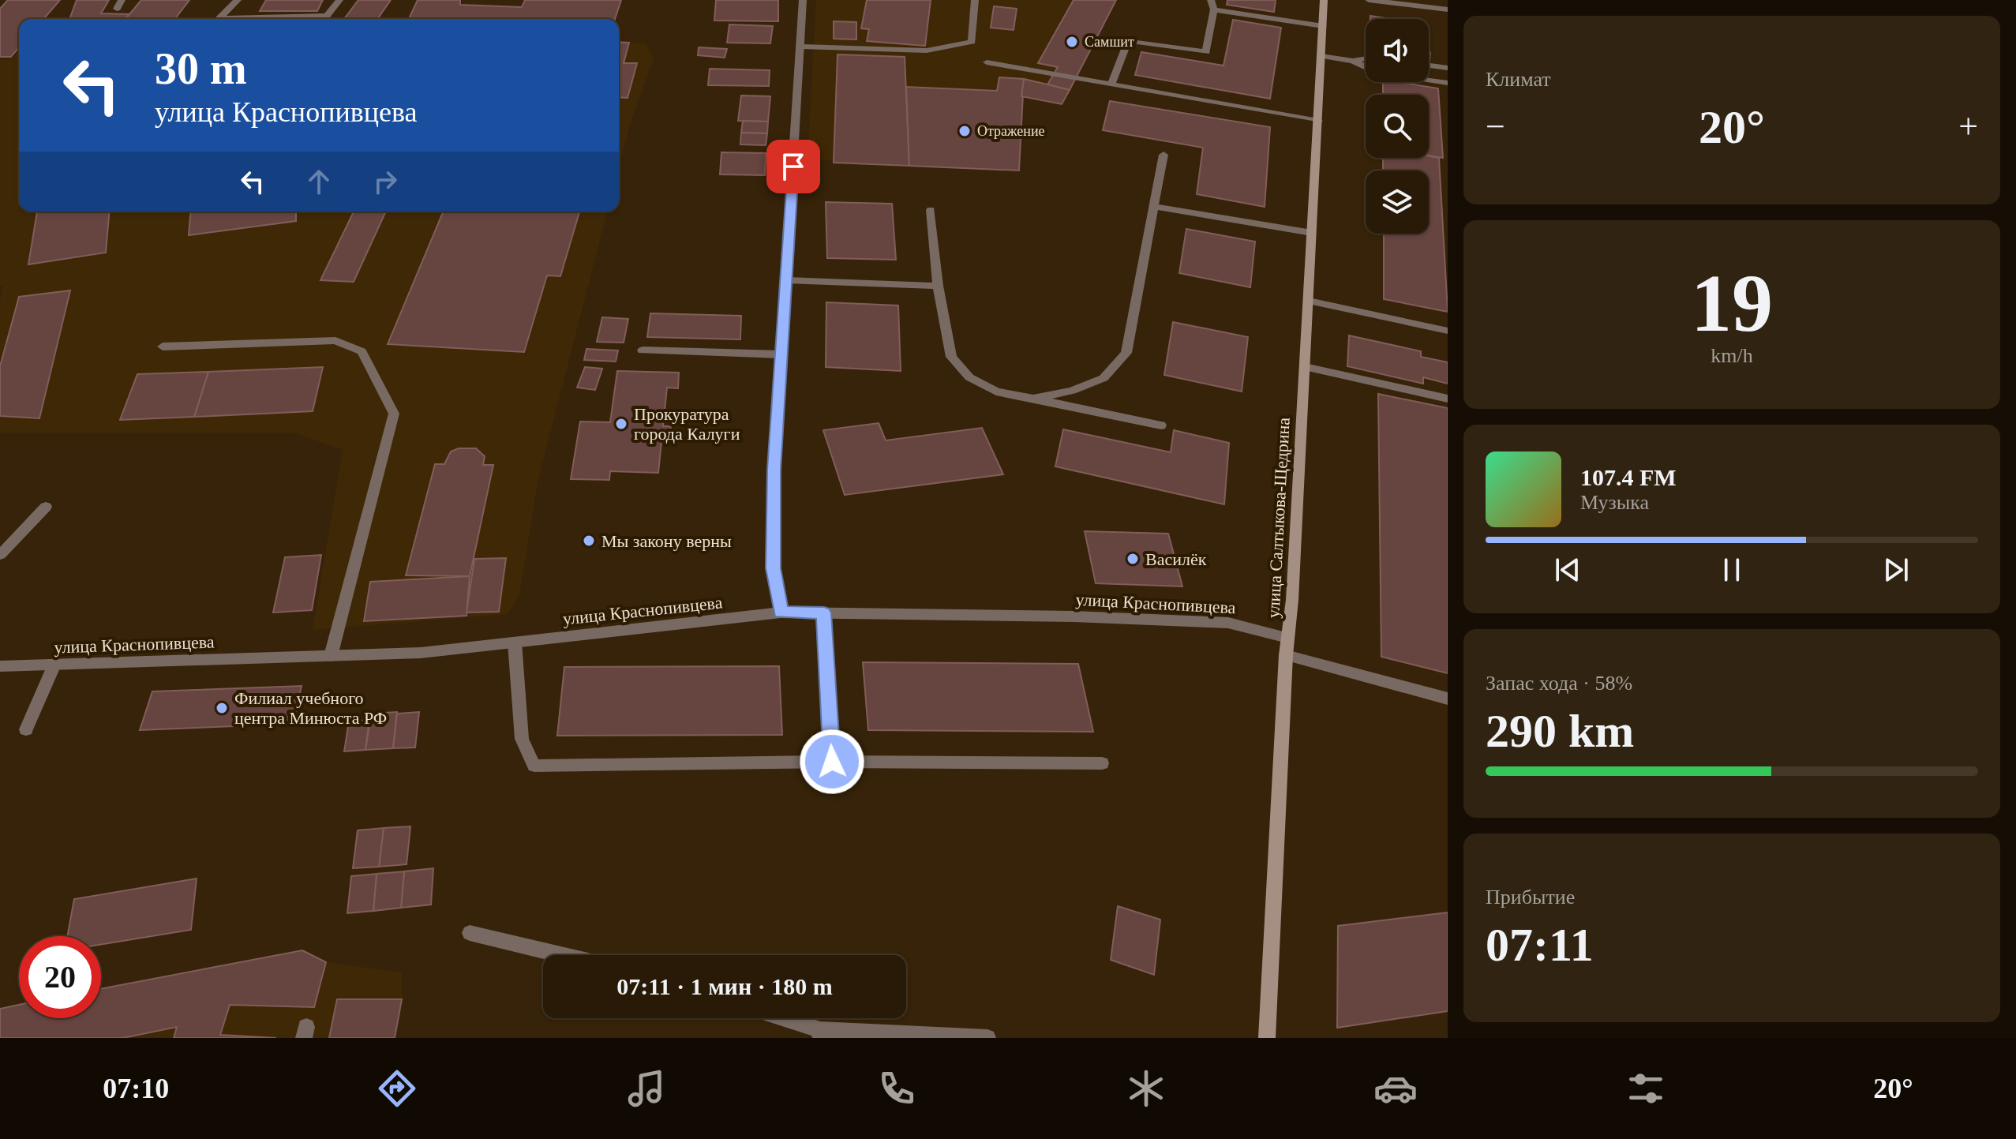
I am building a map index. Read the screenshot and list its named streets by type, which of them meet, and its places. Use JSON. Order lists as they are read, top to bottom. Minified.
{"streets":{"main road":["улица Салтыкова-Щедрина"],"street":["улица Краснопивцева"]},"crossings":[["улица Салтыкова-Щедрина","улица Краснопивцева"]],"places":["Самшит","Отражение","Прокуратура города Калуги","Мы закону верны","Василёк","Филиал учебного центра Минюста РФ"],"page":{"tile":["Климат",["19","km/h"],["Запас хода · 58%","290 km"],["Прибытие","07:11"]],"turn":["30 m","улица Краснопивцева"],"heat":["−","20°","+"],"song":["107.4 FM","Музыка"],"limit":"20","trip":"07:11 · 1 мин · 180 m","tabs":["07:10","20°"]}}
